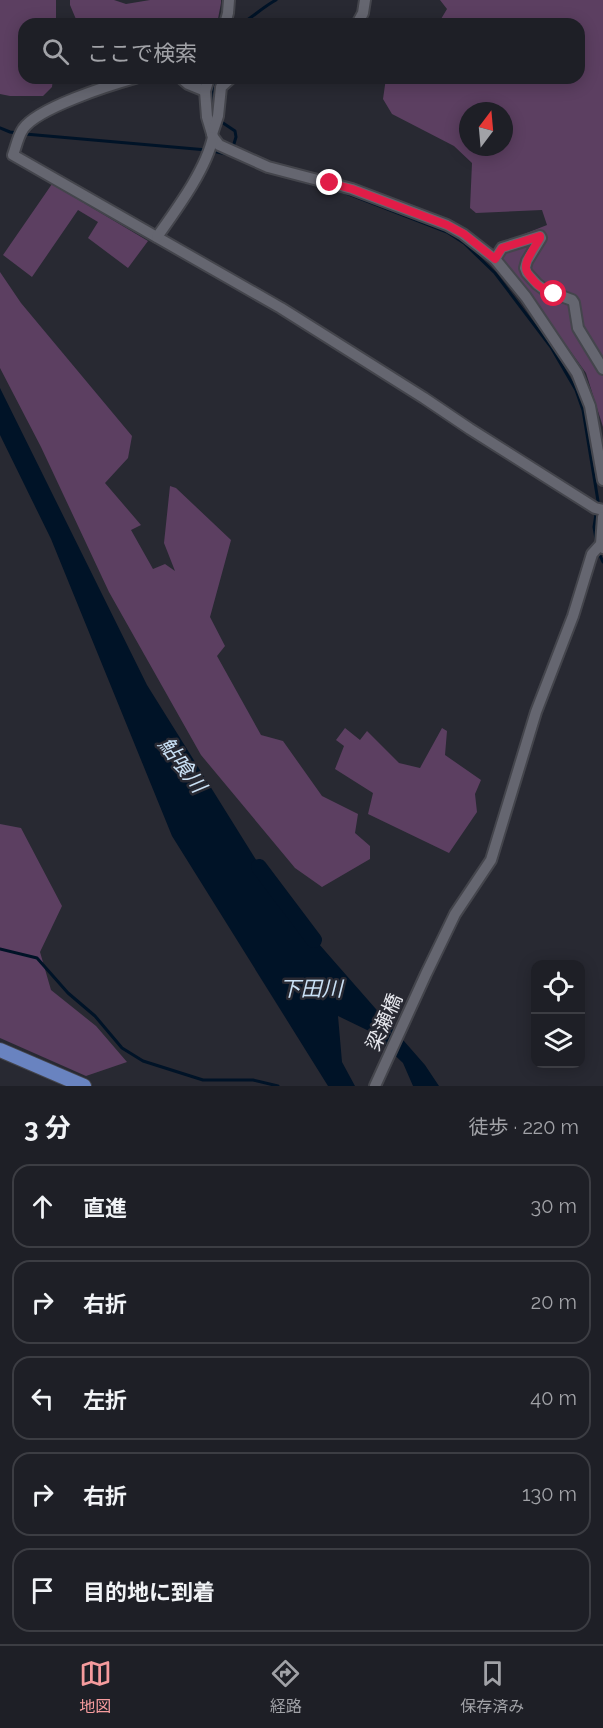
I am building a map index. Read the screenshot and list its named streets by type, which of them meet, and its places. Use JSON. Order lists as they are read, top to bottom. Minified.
{"streets":{"street":["梁瀬橋"]},"water":["鮎喰川","下田川"],"north":"top","page":{"search":"ここで検索","heading":["3 分","徒歩 · 220 m"],"list":[["直進","30 m"],["右折","20 m"],["左折","40 m"],["右折","130 m"],"目的地に到着"],"nav":["地図","経路","保存済み"]}}
